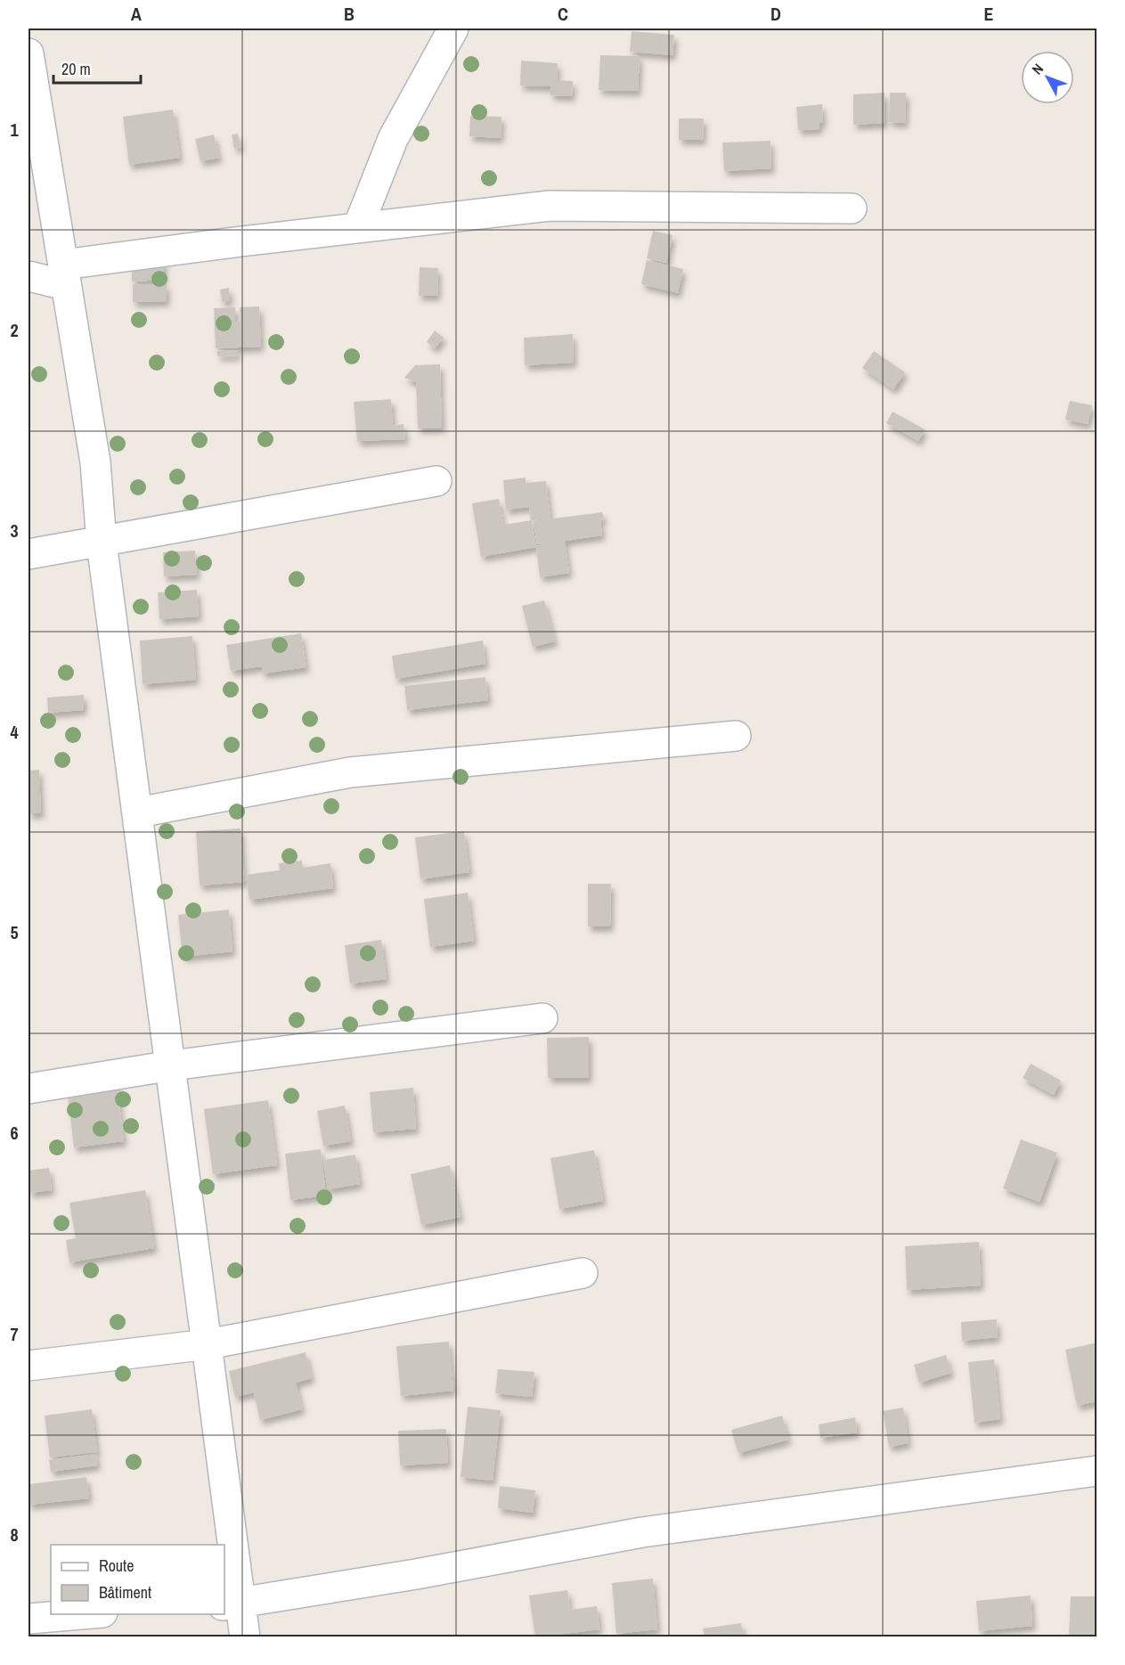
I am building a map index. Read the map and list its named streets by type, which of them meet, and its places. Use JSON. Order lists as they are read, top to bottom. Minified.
{"legend":["Route","Bâtiment"],"scale_bar":"20 m","north":"top left","grid":{"columns":["A","B","C","D","E"],"rows":["1","2","3","4","5","6","7","8"]}}
